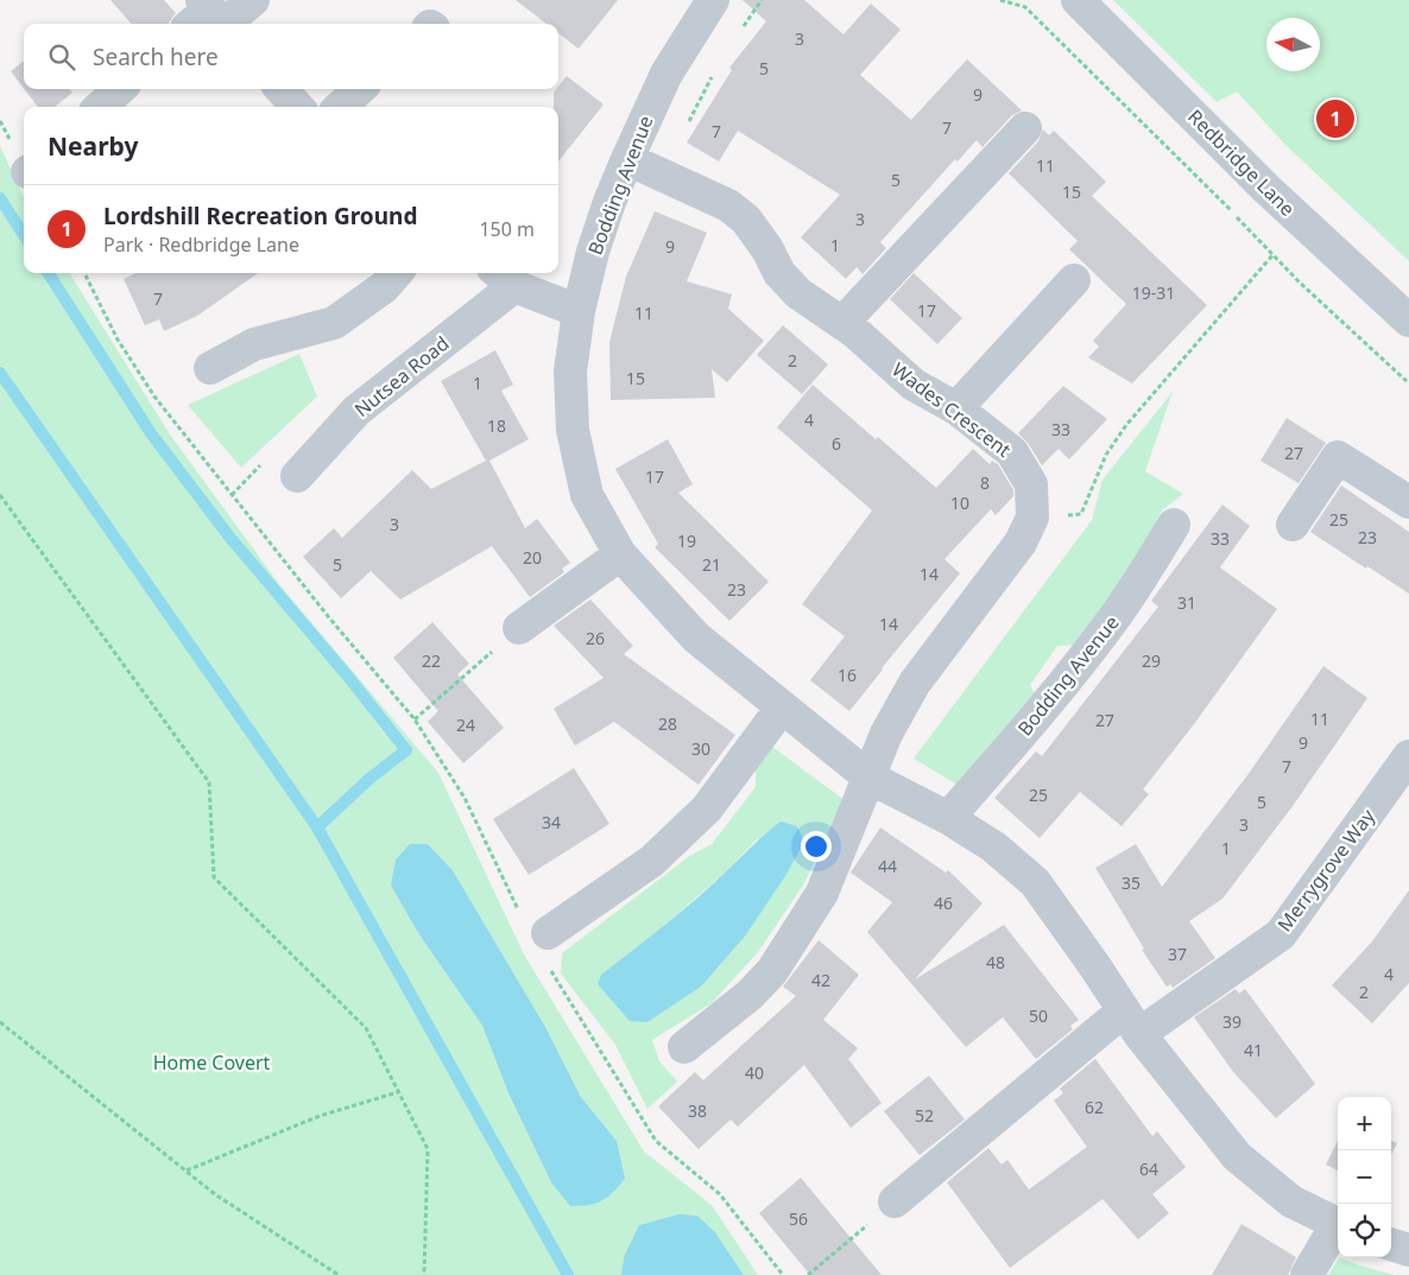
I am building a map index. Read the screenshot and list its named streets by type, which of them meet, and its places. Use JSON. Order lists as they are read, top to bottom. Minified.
{"streets":{"street":["Redbridge Lane","Bodding Avenue","Nutsea Road","Wades Crescent","Merrygrove Way"]},"crossings":[["Bodding Avenue","Nutsea Road"],["Bodding Avenue","Wades Crescent"],["Bodding Avenue","Merrygrove Way"]],"parks":["Home Covert"],"house_numbers":["3","5","9","7","7","11","5","15","3","1","9","19-31","7","17","11","2","15","1","4","18","33","6","27","17","8","10","25","3","23","33","19","20","5","21","14","23","31","14","26","22","29","16","11","27","28","24","9","30","7","25","5","34","3","1","44","35","46","37","48","4","42","2","50","39","41","40","62","38","52","64","56"],"north":"left","page":{"search":"Search here","pins":"1","heading":"Nearby","list":[{"mark":"1","name":"Lordshill Recreation Ground","note":"Park · Redbridge Lane","value":"150 m"}],"map_buttons":["+","−"]}}
